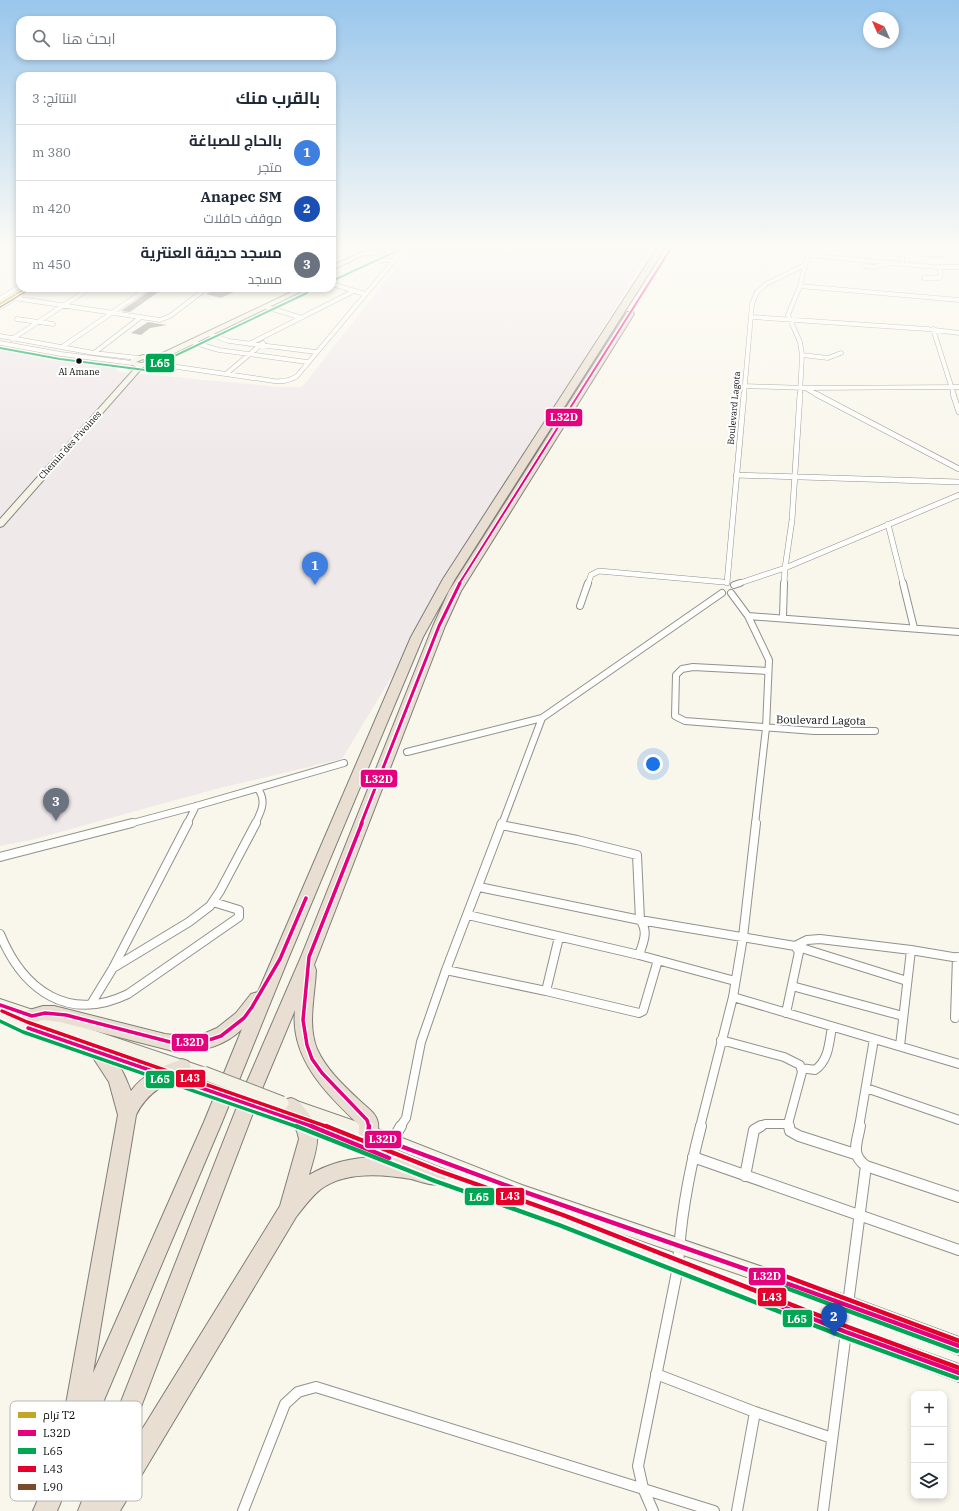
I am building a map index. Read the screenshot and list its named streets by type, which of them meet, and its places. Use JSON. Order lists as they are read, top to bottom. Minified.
{"streets":{"street":["Boulevard Lagota","Chemin des Pivoines"]},"places":["Al Amane"],"lines":["transit line L32D","transit line L65","transit line L43"],"legend":["ترام T2","L32D","L65","L43","L90"],"north":"top left","page":{"search":"ابحث هنا","heading":["بالقرب منك","النتائج: 3"],"list":[{"mark":"1","name":"بالحاج للصباغة","note":"متجر","value":"380 m"},{"mark":"2","name":"Anapec SM","note":"موقف حافلات","value":"420 m"},{"mark":"3","name":"مسجد حديقة العنترية","note":"مسجد","value":"450 m"}],"pins":["1","3","2"],"map_buttons":["+","−"]}}
